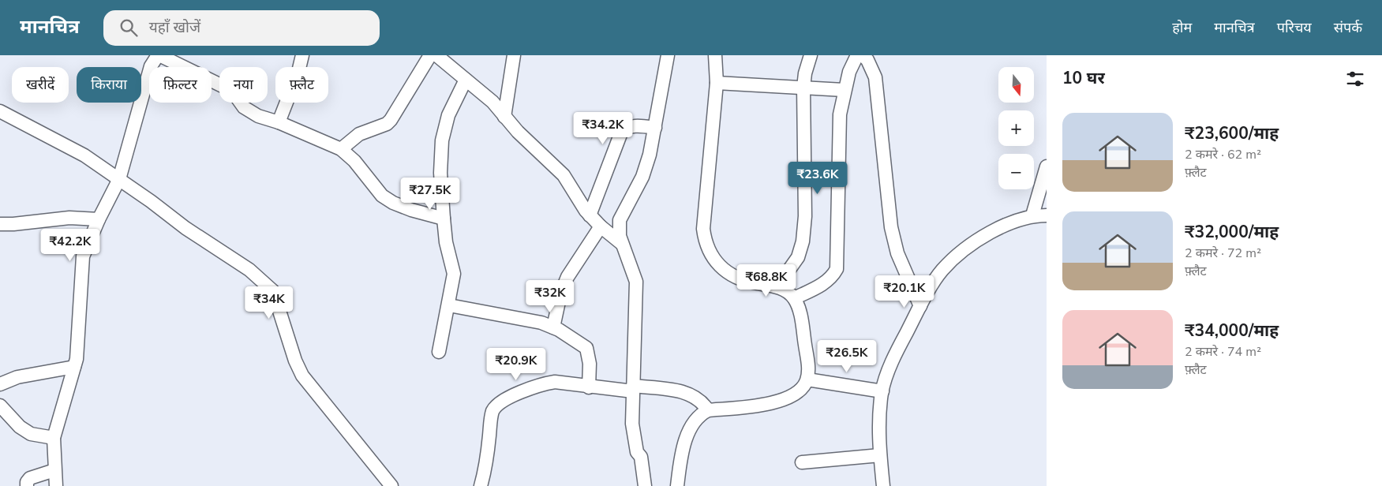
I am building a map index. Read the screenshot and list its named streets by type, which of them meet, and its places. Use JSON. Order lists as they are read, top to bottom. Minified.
{"north":"bottom","page":{"header":"मानचित्र","search":"यहाँ खोजें","nav":["होम","मानचित्र","परिचय","संपर्क"],"heading":"10 घर","map_buttons":["+","−"],"chip":["खरीदें","किराया","फ़िल्टर","नया","फ़्लैट"],"list":[{"name":"₹23,600/माह","note":"2 कमरे · 62 m² · फ़्लैट"},{"name":"₹32,000/माह","note":"2 कमरे · 72 m² · फ़्लैट"},{"name":"₹34,000/माह","note":"2 कमरे · 74 m² · फ़्लैट"}],"price":["₹34.2K","₹23.6K","₹27.5K","₹42.2K","₹68.8K","₹20.1K","₹32K","₹34K","₹26.5K","₹20.9K"]}}
